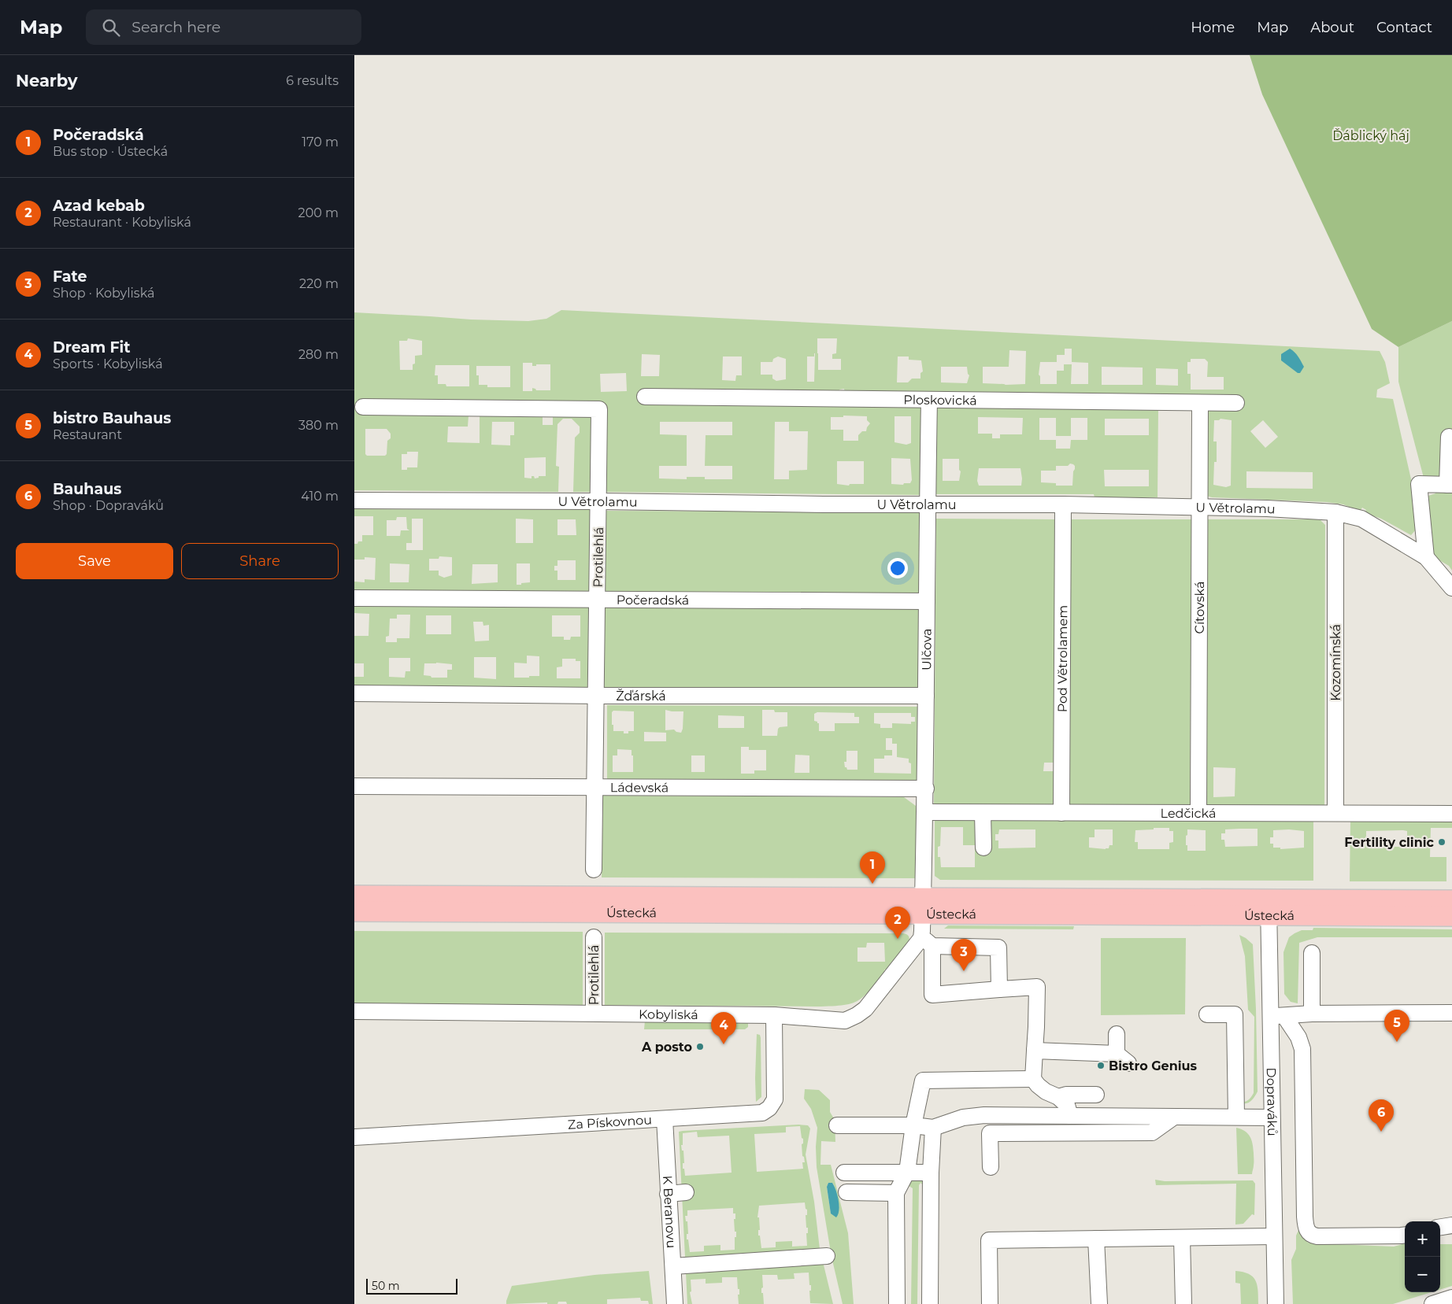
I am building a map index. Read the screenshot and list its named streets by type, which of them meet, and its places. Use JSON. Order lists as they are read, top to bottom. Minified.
{"streets":{"main road":["Ústecká"],"street":["Ploskovická","U Větrolamu","Protilehlá","Počeradská","Cítovská","Ulčova","Pod Větrolamem","Kozomínská","Žďárská","Ládevská","Ledčická","Kobyliská","Dopraváků","Za Pískovnou","K Beranovu"]},"crossings":[["Ploskovická","Cítovská"],["Ploskovická","Ulčova"],["U Větrolamu","Protilehlá"],["U Větrolamu","Cítovská"],["U Větrolamu","Ulčova"],["U Větrolamu","Pod Větrolamem"],["U Větrolamu","Kozomínská"],["Protilehlá","Počeradská"],["Protilehlá","Žďárská"],["Protilehlá","Ládevská"],["Protilehlá","Kobyliská"],["Počeradská","Ulčova"],["Cítovská","Ledčická"],["Ulčova","Žďárská"],["Ulčova","Ládevská"],["Ulčova","Ledčická"],["Ulčova","Ústecká"],["Pod Větrolamem","Ledčická"],["Kozomínská","Ledčická"],["Ústecká","Dopraváků"],["Kobyliská","Za Pískovnou"],["Za Pískovnou","K Beranovu"]],"parks":["Ďáblický háj"],"places":["Fertility clinic","A posto","Bistro Genius"],"scale_bar":"50 m","page":{"header":"Map","search":"Search here","nav":["Home","Map","About","Contact"],"heading":["Nearby","6 results"],"list":[{"mark":"1","name":"Počeradská","note":"Bus stop · Ústecká","value":"170 m"},{"mark":"2","name":"Azad kebab","note":"Restaurant · Kobyliská","value":"200 m"},{"mark":"3","name":"Fate","note":"Shop · Kobyliská","value":"220 m"},{"mark":"4","name":"Dream Fit","note":"Sports · Kobyliská","value":"280 m"},{"mark":"5","name":"bistro Bauhaus","note":"Restaurant","value":"380 m"},{"mark":"6","name":"Bauhaus","note":"Shop · Dopraváků","value":"410 m"}],"buttons":["Save","Share"],"pins":["1","2","3","5","4","6"],"map_buttons":["+","−"],"scale":"50 m"}}
